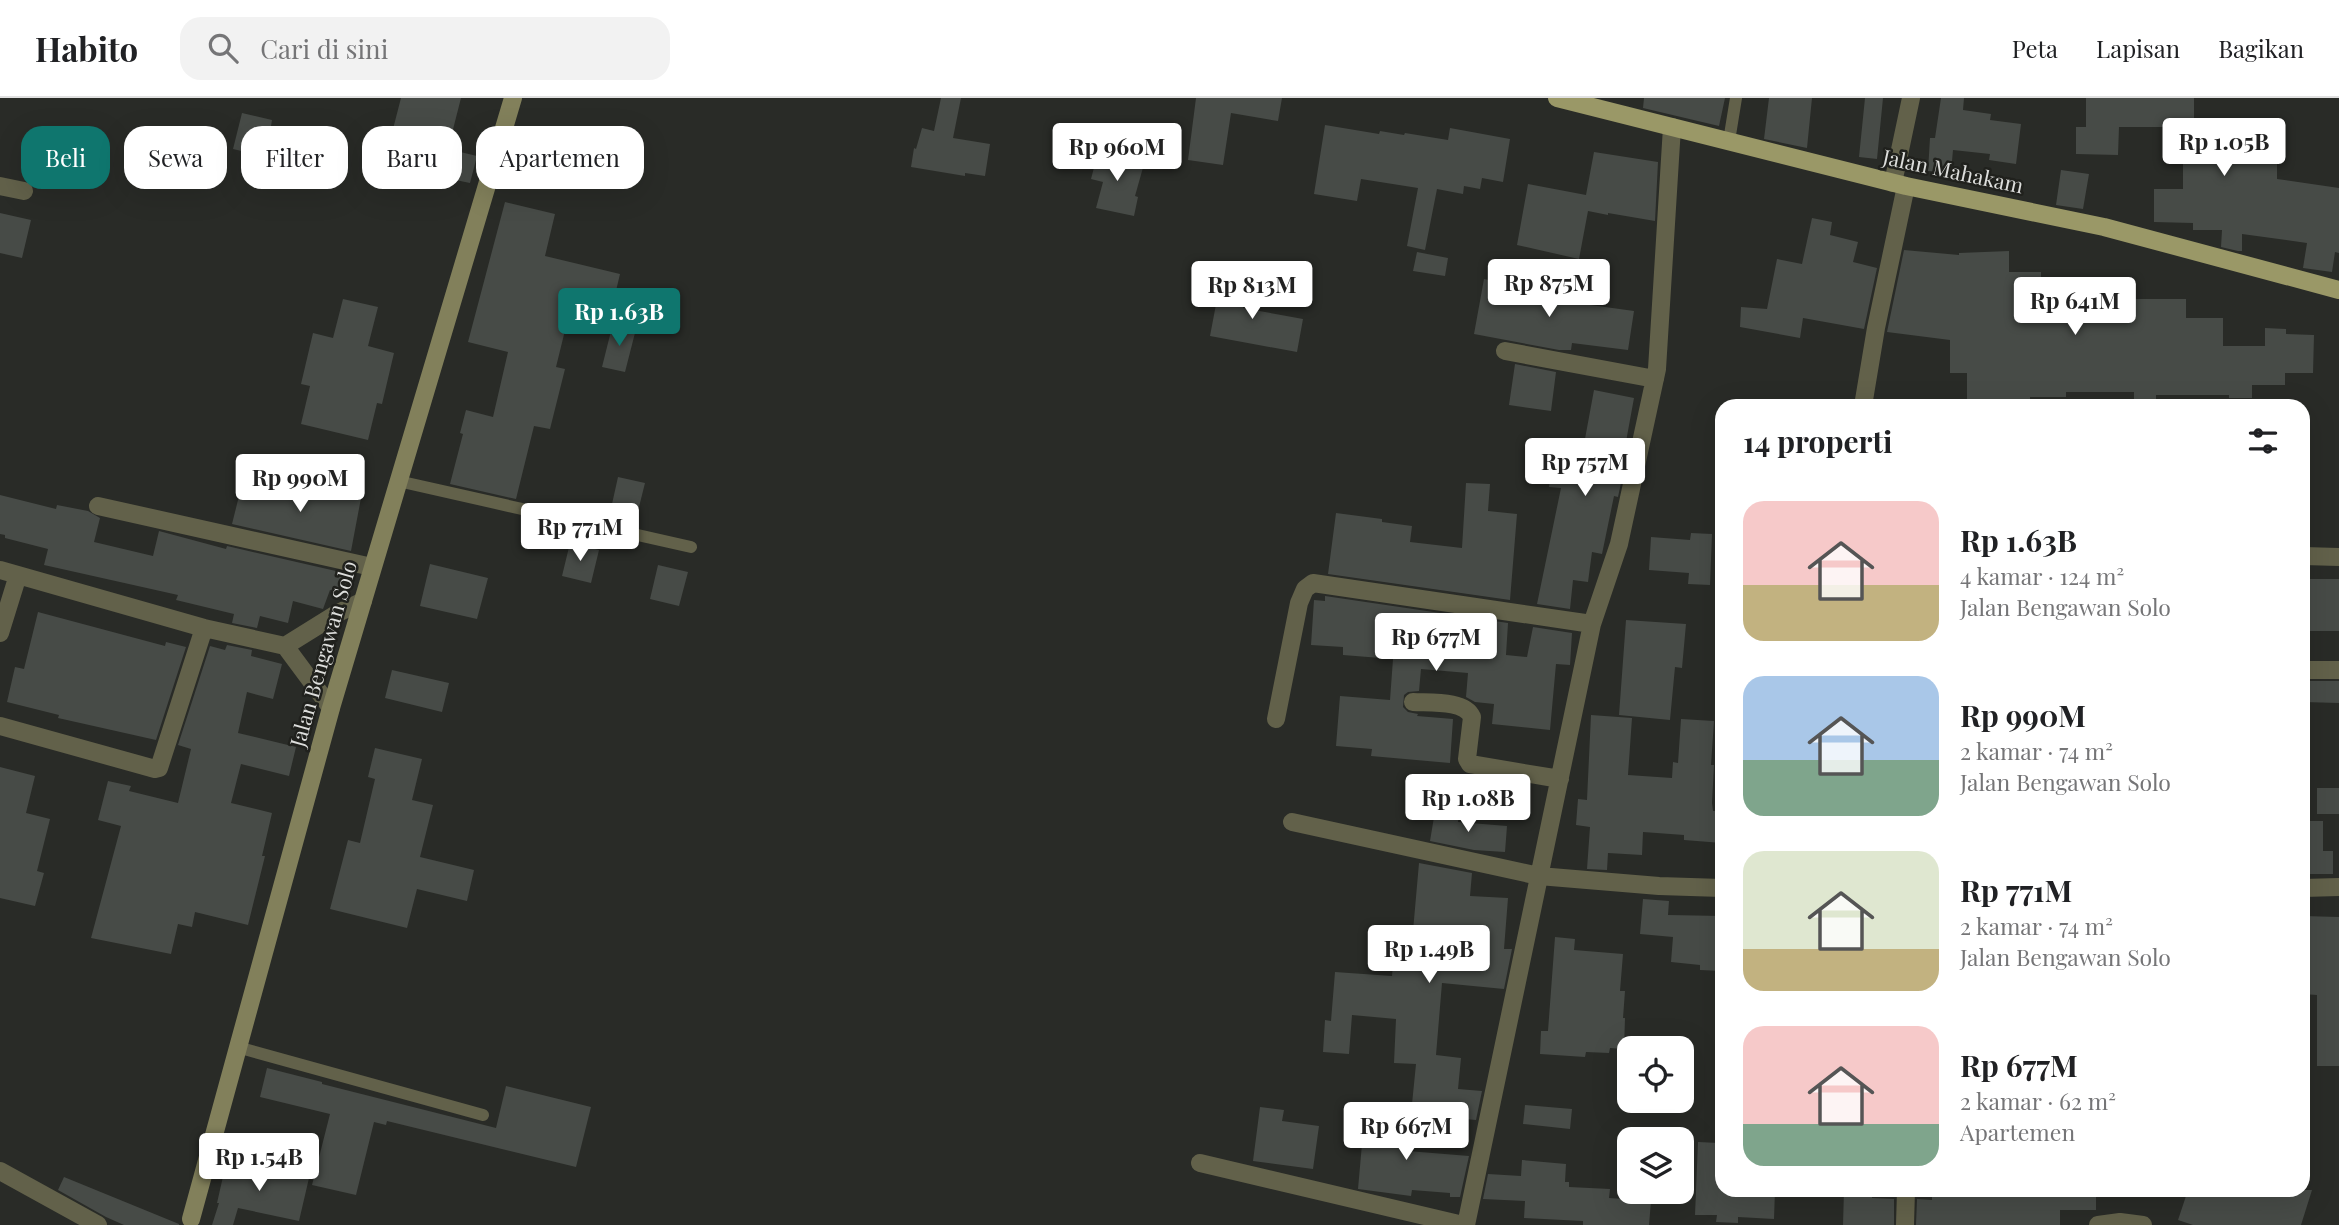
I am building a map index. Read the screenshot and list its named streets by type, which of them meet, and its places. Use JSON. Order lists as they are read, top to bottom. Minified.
{"streets":{"main road":["Jalan Mahakam","Jalan Bengawan Solo"]},"page":{"header":"Habito","search":"Cari di sini","nav":["Peta","Lapisan","Bagikan"],"price":["Rp 1.05B","Rp 960M","Rp 875M","Rp 813M","Rp 641M","Rp 1.63B","Rp 757M","Rp 990M","Rp 771M","Rp 677M","Rp 1.08B","Rp 1.49B","Rp 667M","Rp 1.54B"],"chip":["Beli","Sewa","Filter","Baru","Apartemen"],"heading":"14 properti","list":[{"name":"Rp 1.63B","note":"4 kamar · 124 m² · Jalan Bengawan Solo"},{"name":"Rp 990M","note":"2 kamar · 74 m² · Jalan Bengawan Solo"},{"name":"Rp 771M","note":"2 kamar · 74 m² · Jalan Bengawan Solo"},{"name":"Rp 677M","note":"2 kamar · 62 m² · Apartemen"}]}}
